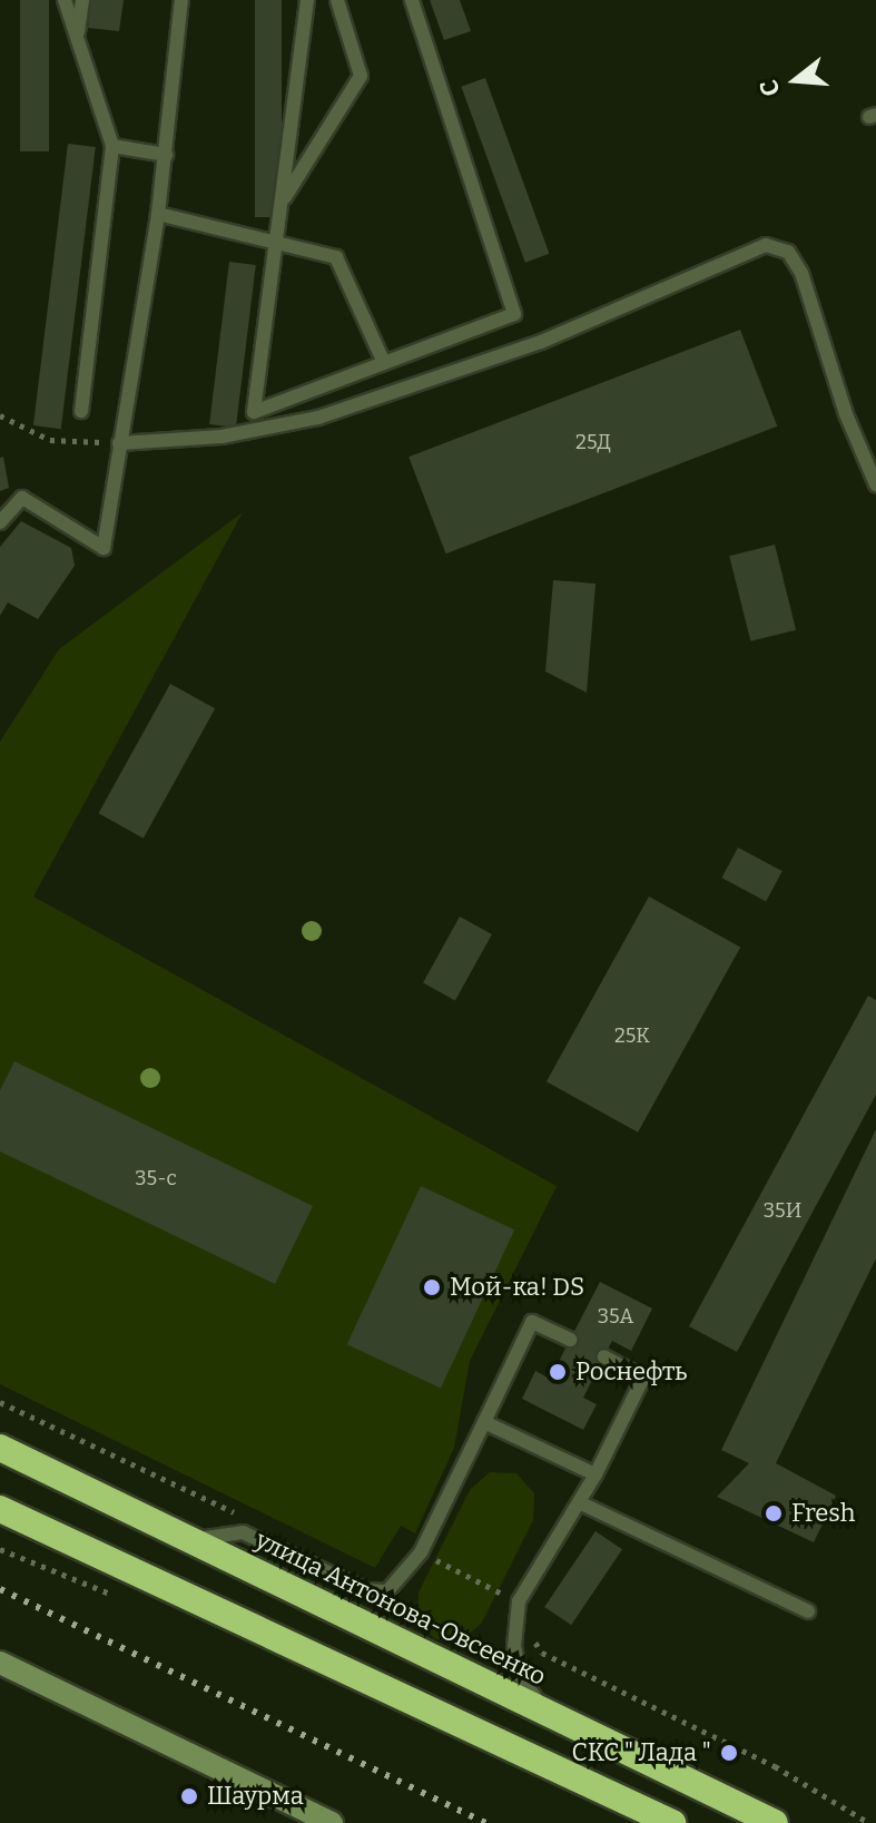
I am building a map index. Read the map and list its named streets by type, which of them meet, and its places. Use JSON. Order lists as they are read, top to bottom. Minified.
{"streets":{"highway":["улица Антонова-Овсеенко"]},"places":["Мой-ка! DS","Роснефть","Fresh","СКС \" Лада \"","Шаурма"],"house_numbers":["25Д","25К","35-с","35И","35А"],"north":"left"}
